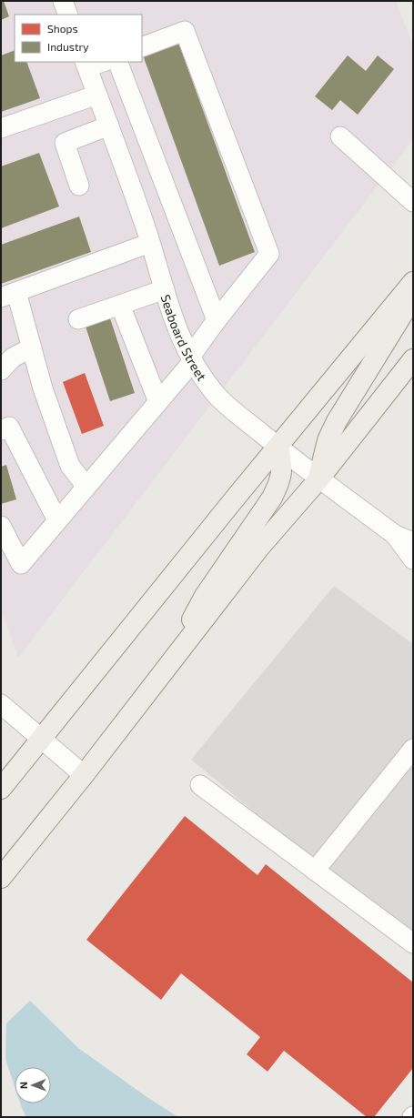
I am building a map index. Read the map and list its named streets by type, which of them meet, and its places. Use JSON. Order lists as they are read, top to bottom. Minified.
{"streets":{"street":["Seaboard Street"]},"legend":["Shops","Industry"],"north":"left"}
